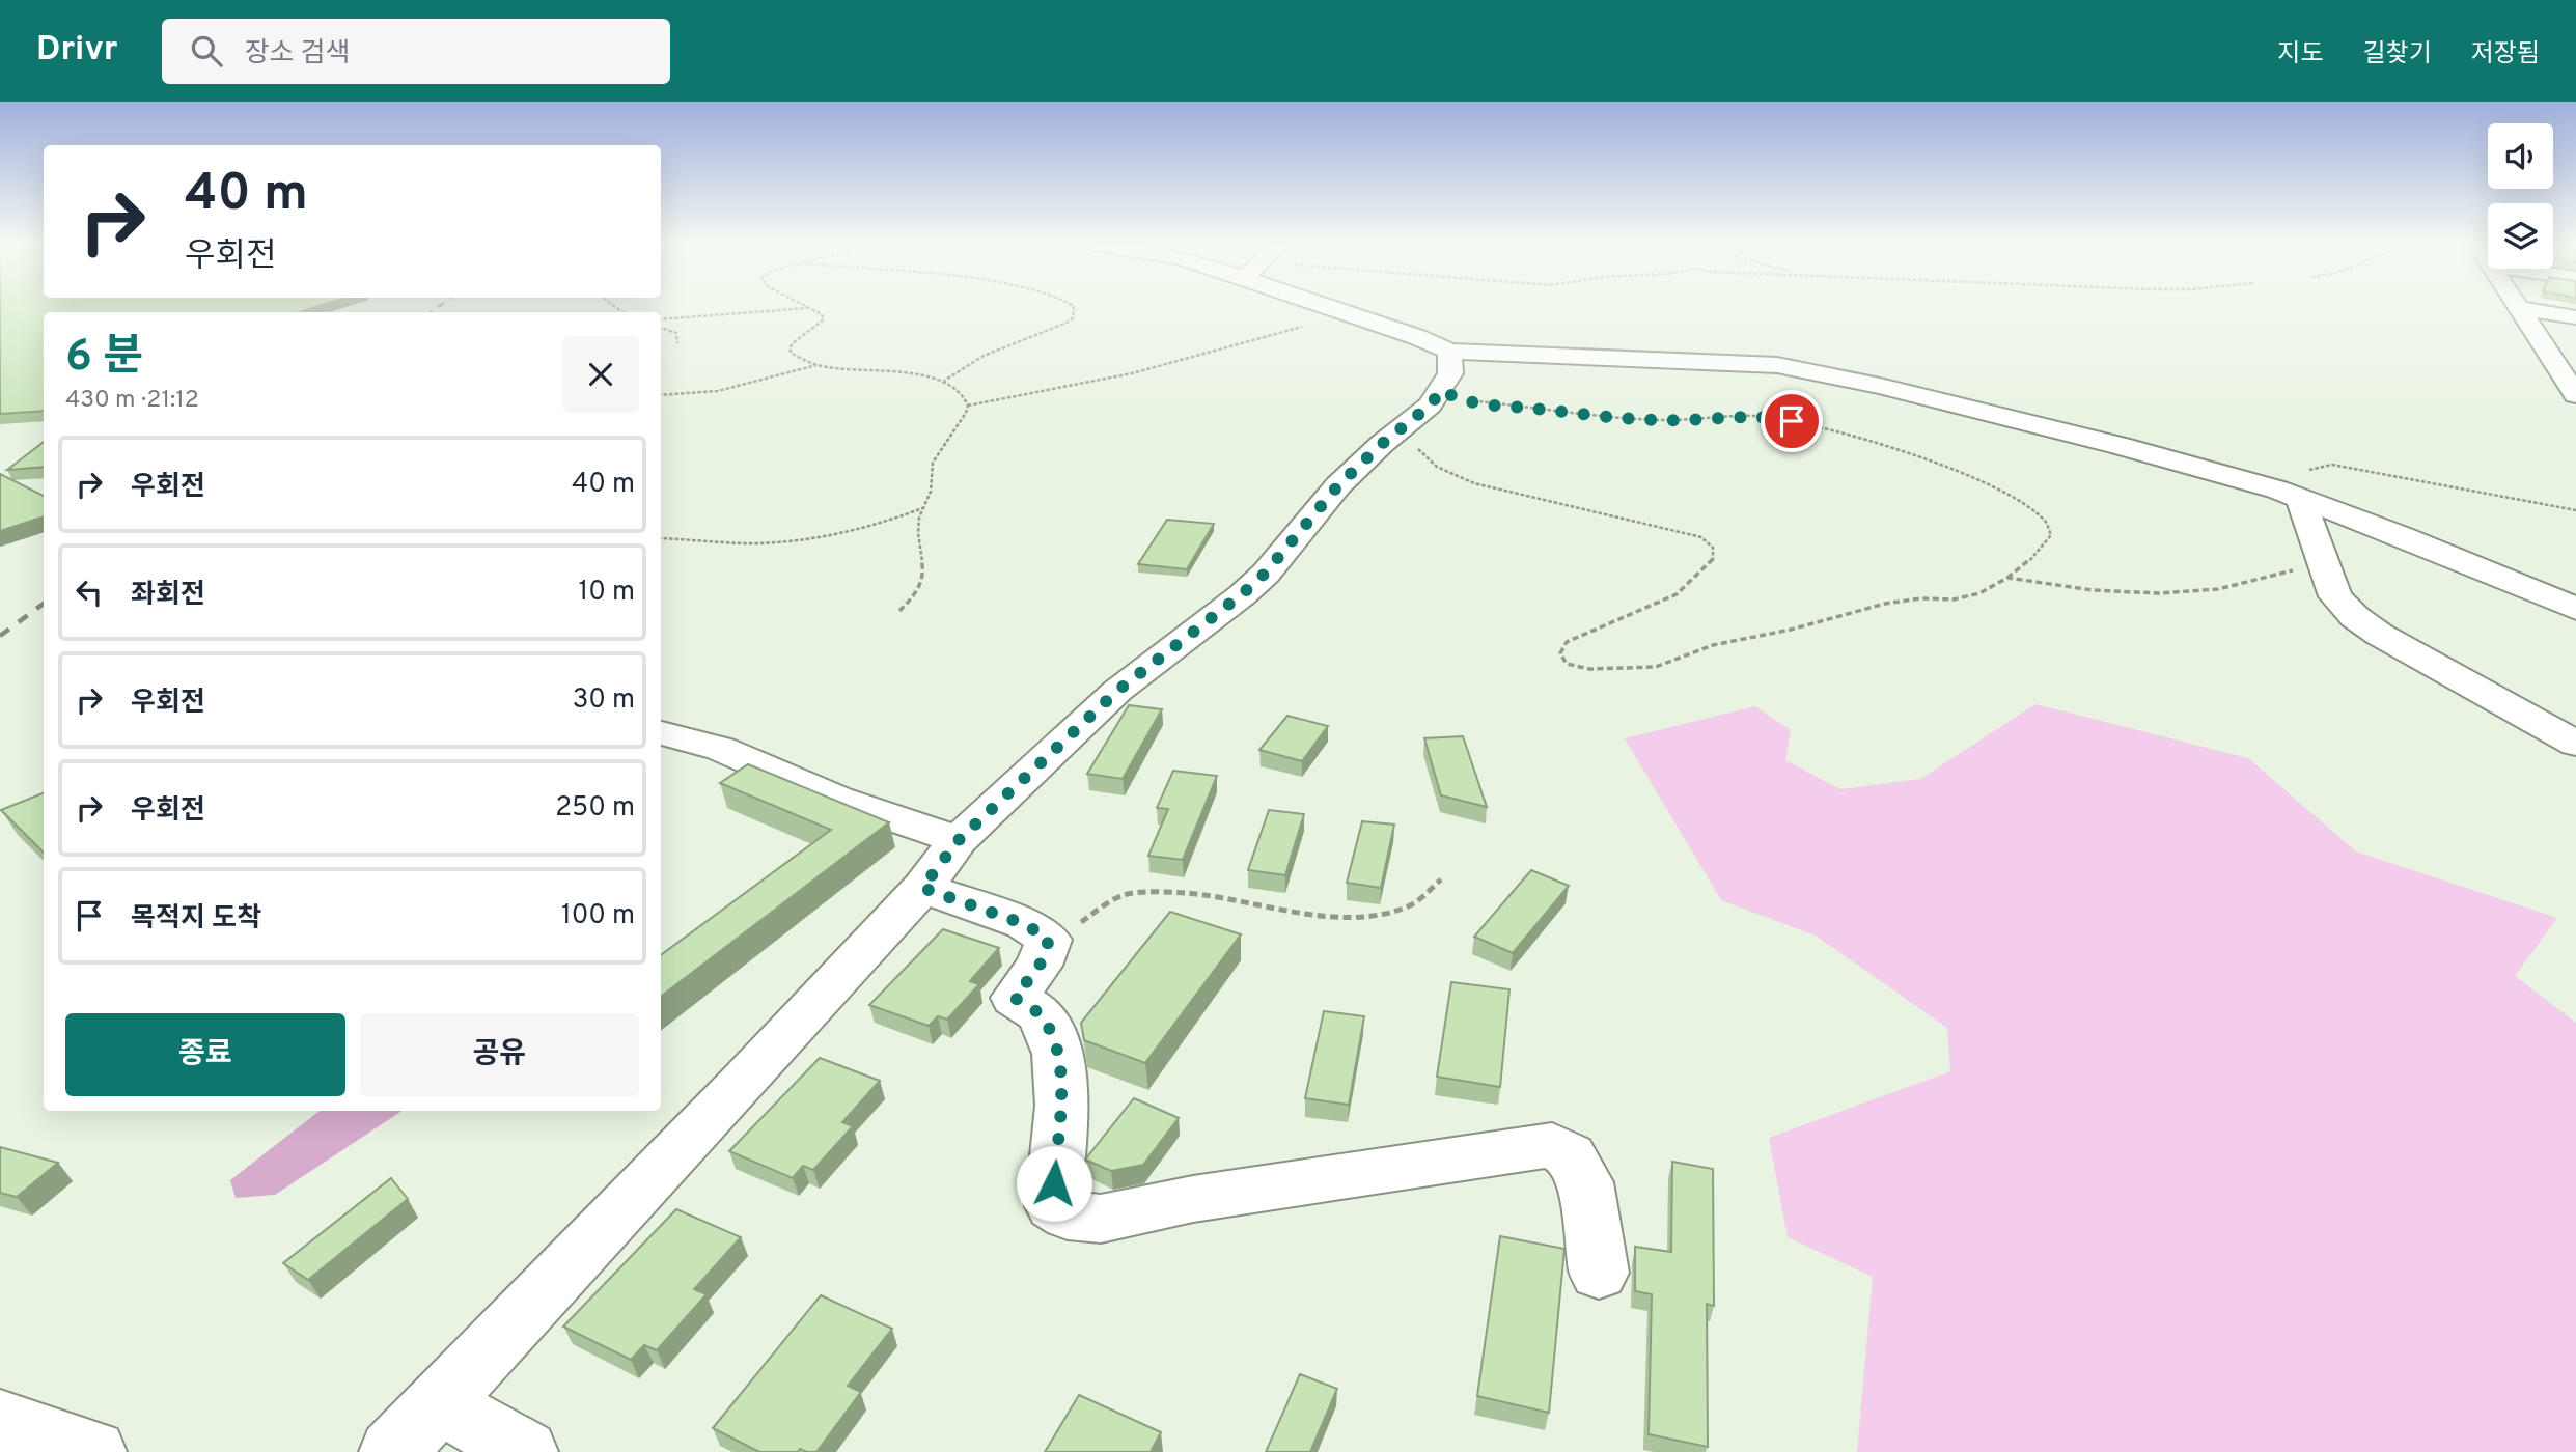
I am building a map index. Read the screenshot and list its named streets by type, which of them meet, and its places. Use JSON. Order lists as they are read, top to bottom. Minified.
{"page":{"header":"Drivr","search":"장소 검색","nav":["지도","길찾기","저장됨"],"turn":["40 m","우회전"],"heading":["6 분","430 m · 21:12"],"list":[{"name":"우회전","value":"40 m"},{"name":"좌회전","value":"10 m"},{"name":"우회전","value":"30 m"},{"name":"우회전","value":"250 m"},{"name":"목적지 도착","value":"100 m"}],"buttons":["종료","공유"]}}
